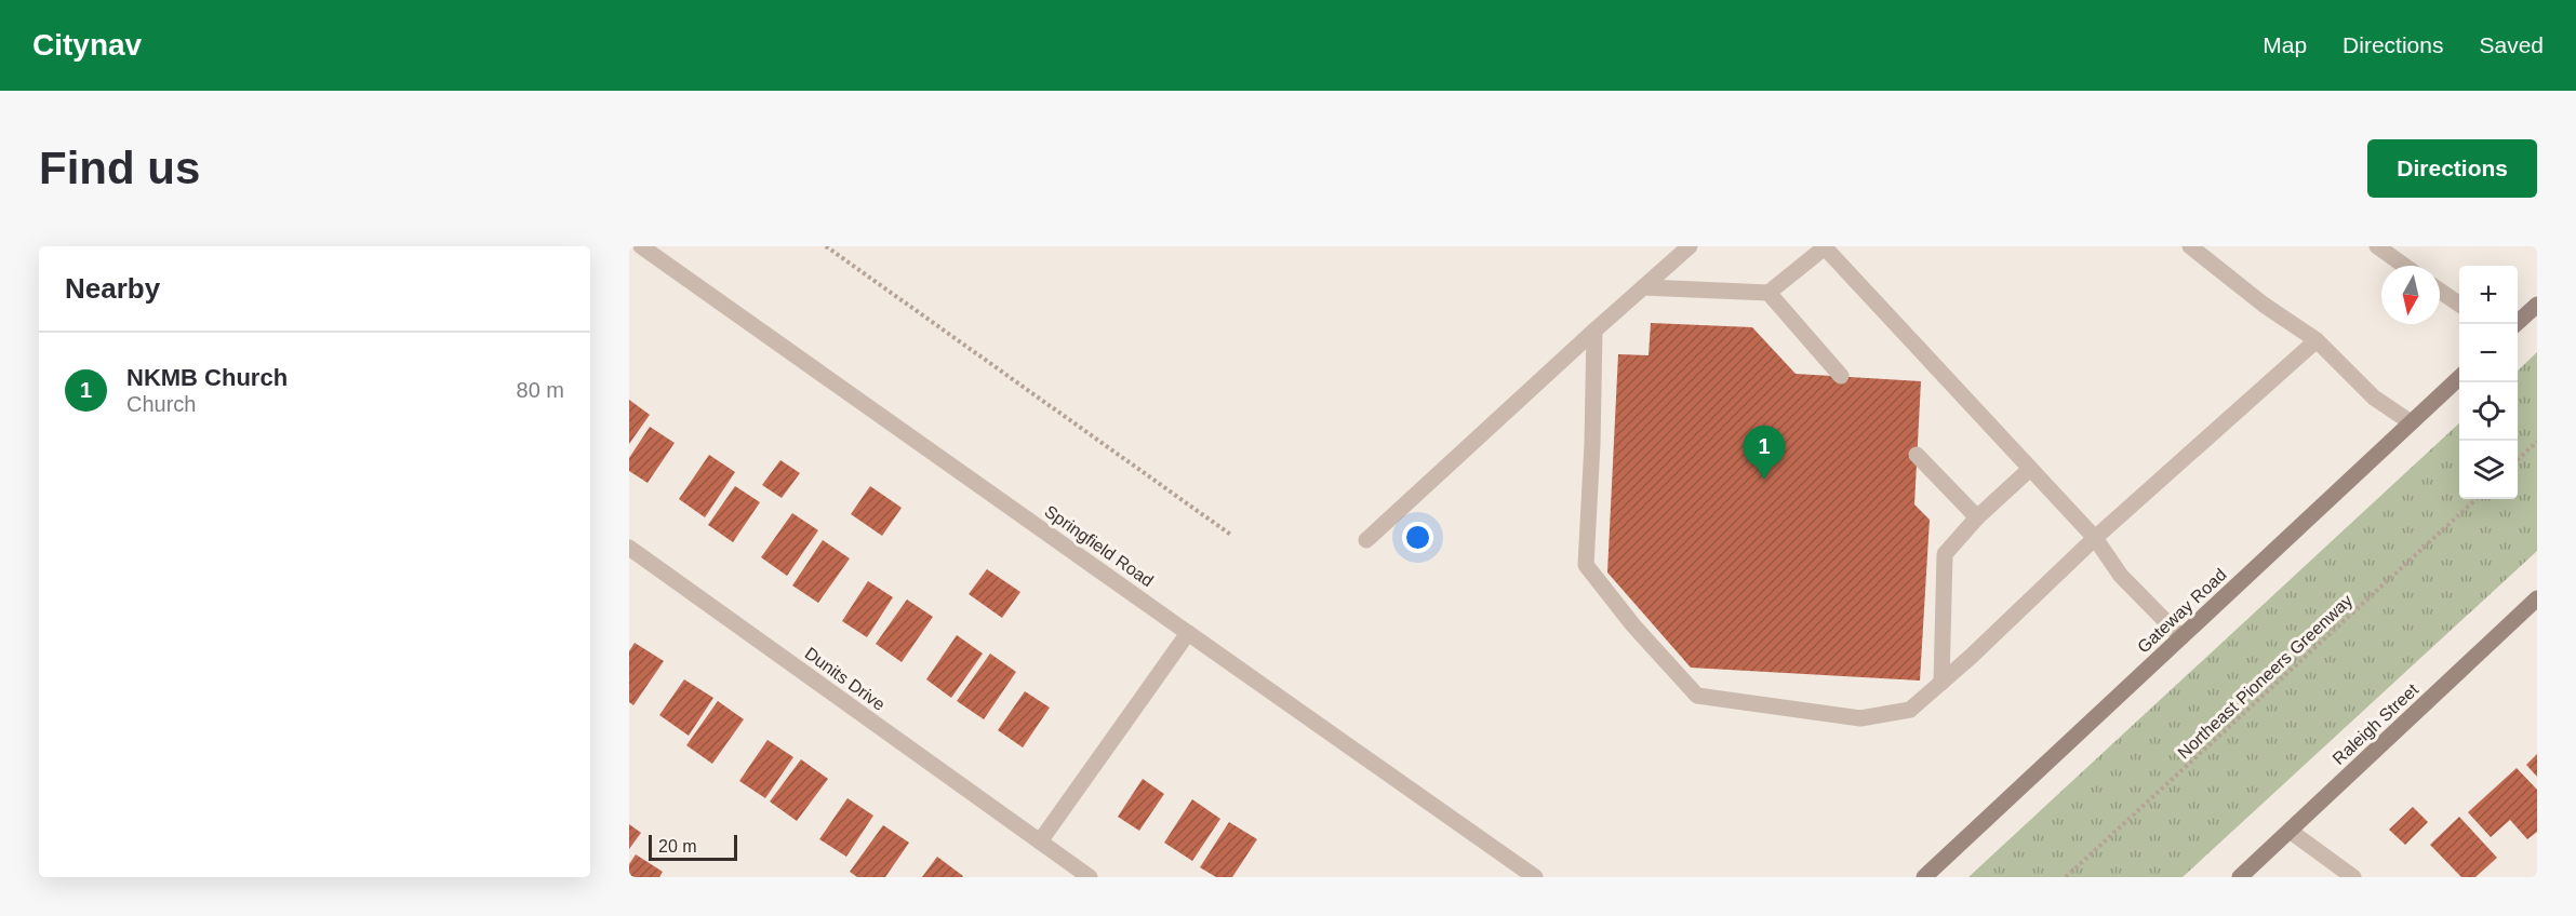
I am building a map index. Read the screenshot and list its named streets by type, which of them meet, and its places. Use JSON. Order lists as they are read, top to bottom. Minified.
{"streets":{"main road":["Gateway Road","Raleigh Street"],"street":["Springfield Road","Dunits Drive"],"path":["Northeast Pioneers Greenway"]},"scale_bar":"20 m","north":"bottom","page":{"header":"Citynav","nav":["Map","Directions","Saved"],"buttons":"Directions","title":"Find us","heading":"Nearby","map_buttons":["+","−"],"list":[{"mark":"1","name":"NKMB Church","note":"Church","value":"80 m"}],"pins":"1","scale":"20 m"}}
